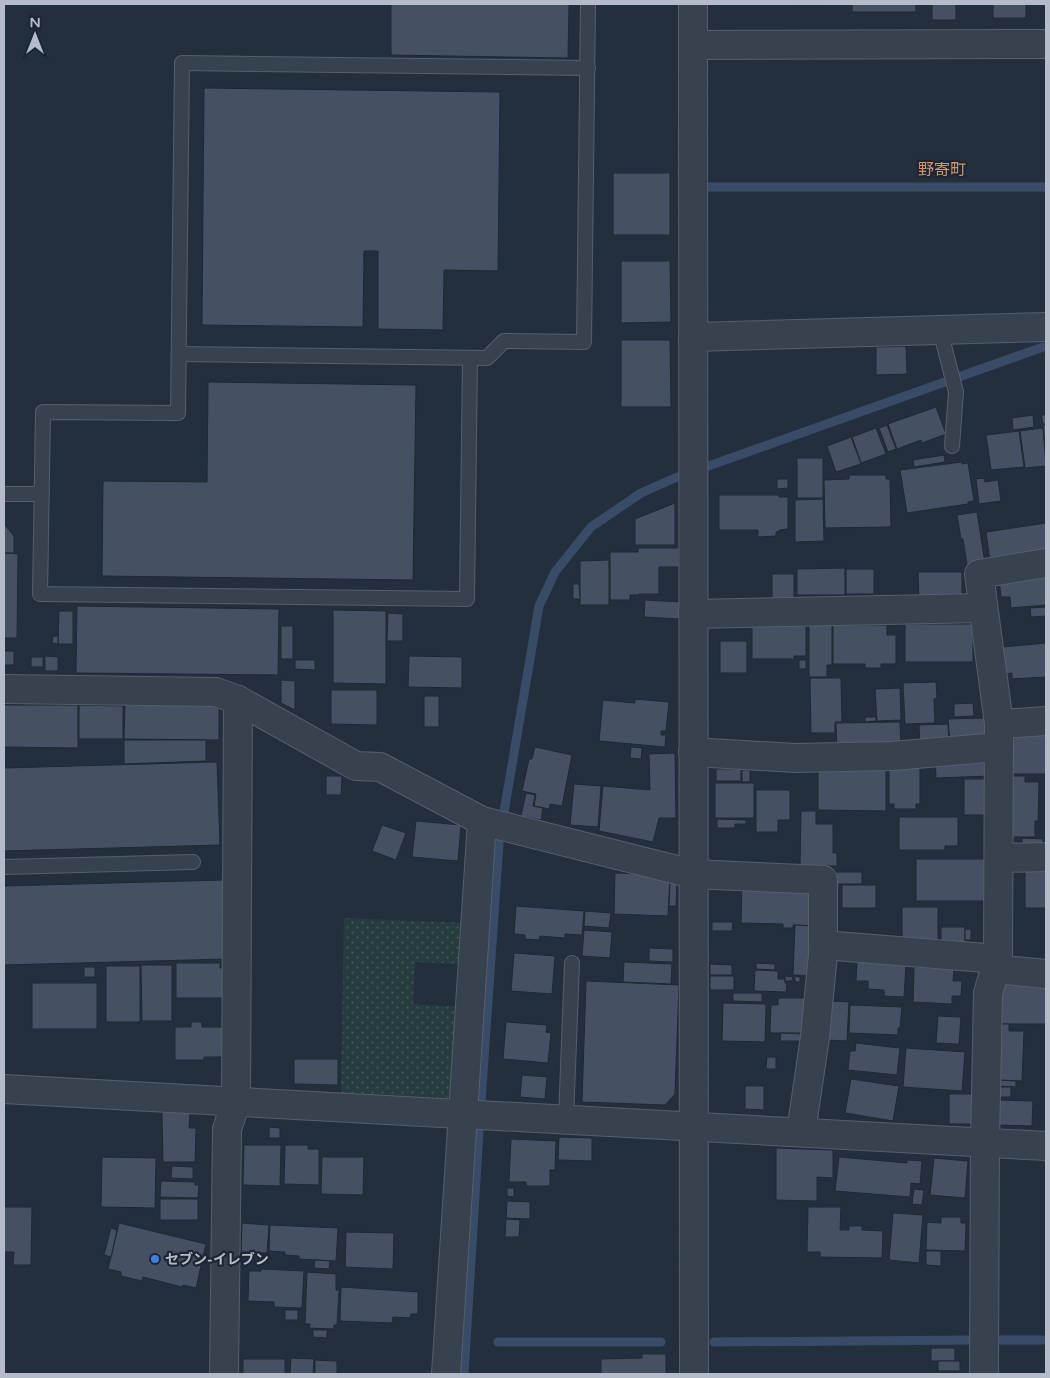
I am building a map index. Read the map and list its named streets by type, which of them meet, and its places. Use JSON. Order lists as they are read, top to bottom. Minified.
{"districts":["野寄町"],"places":["セブン-イレブン"],"north":"top"}
